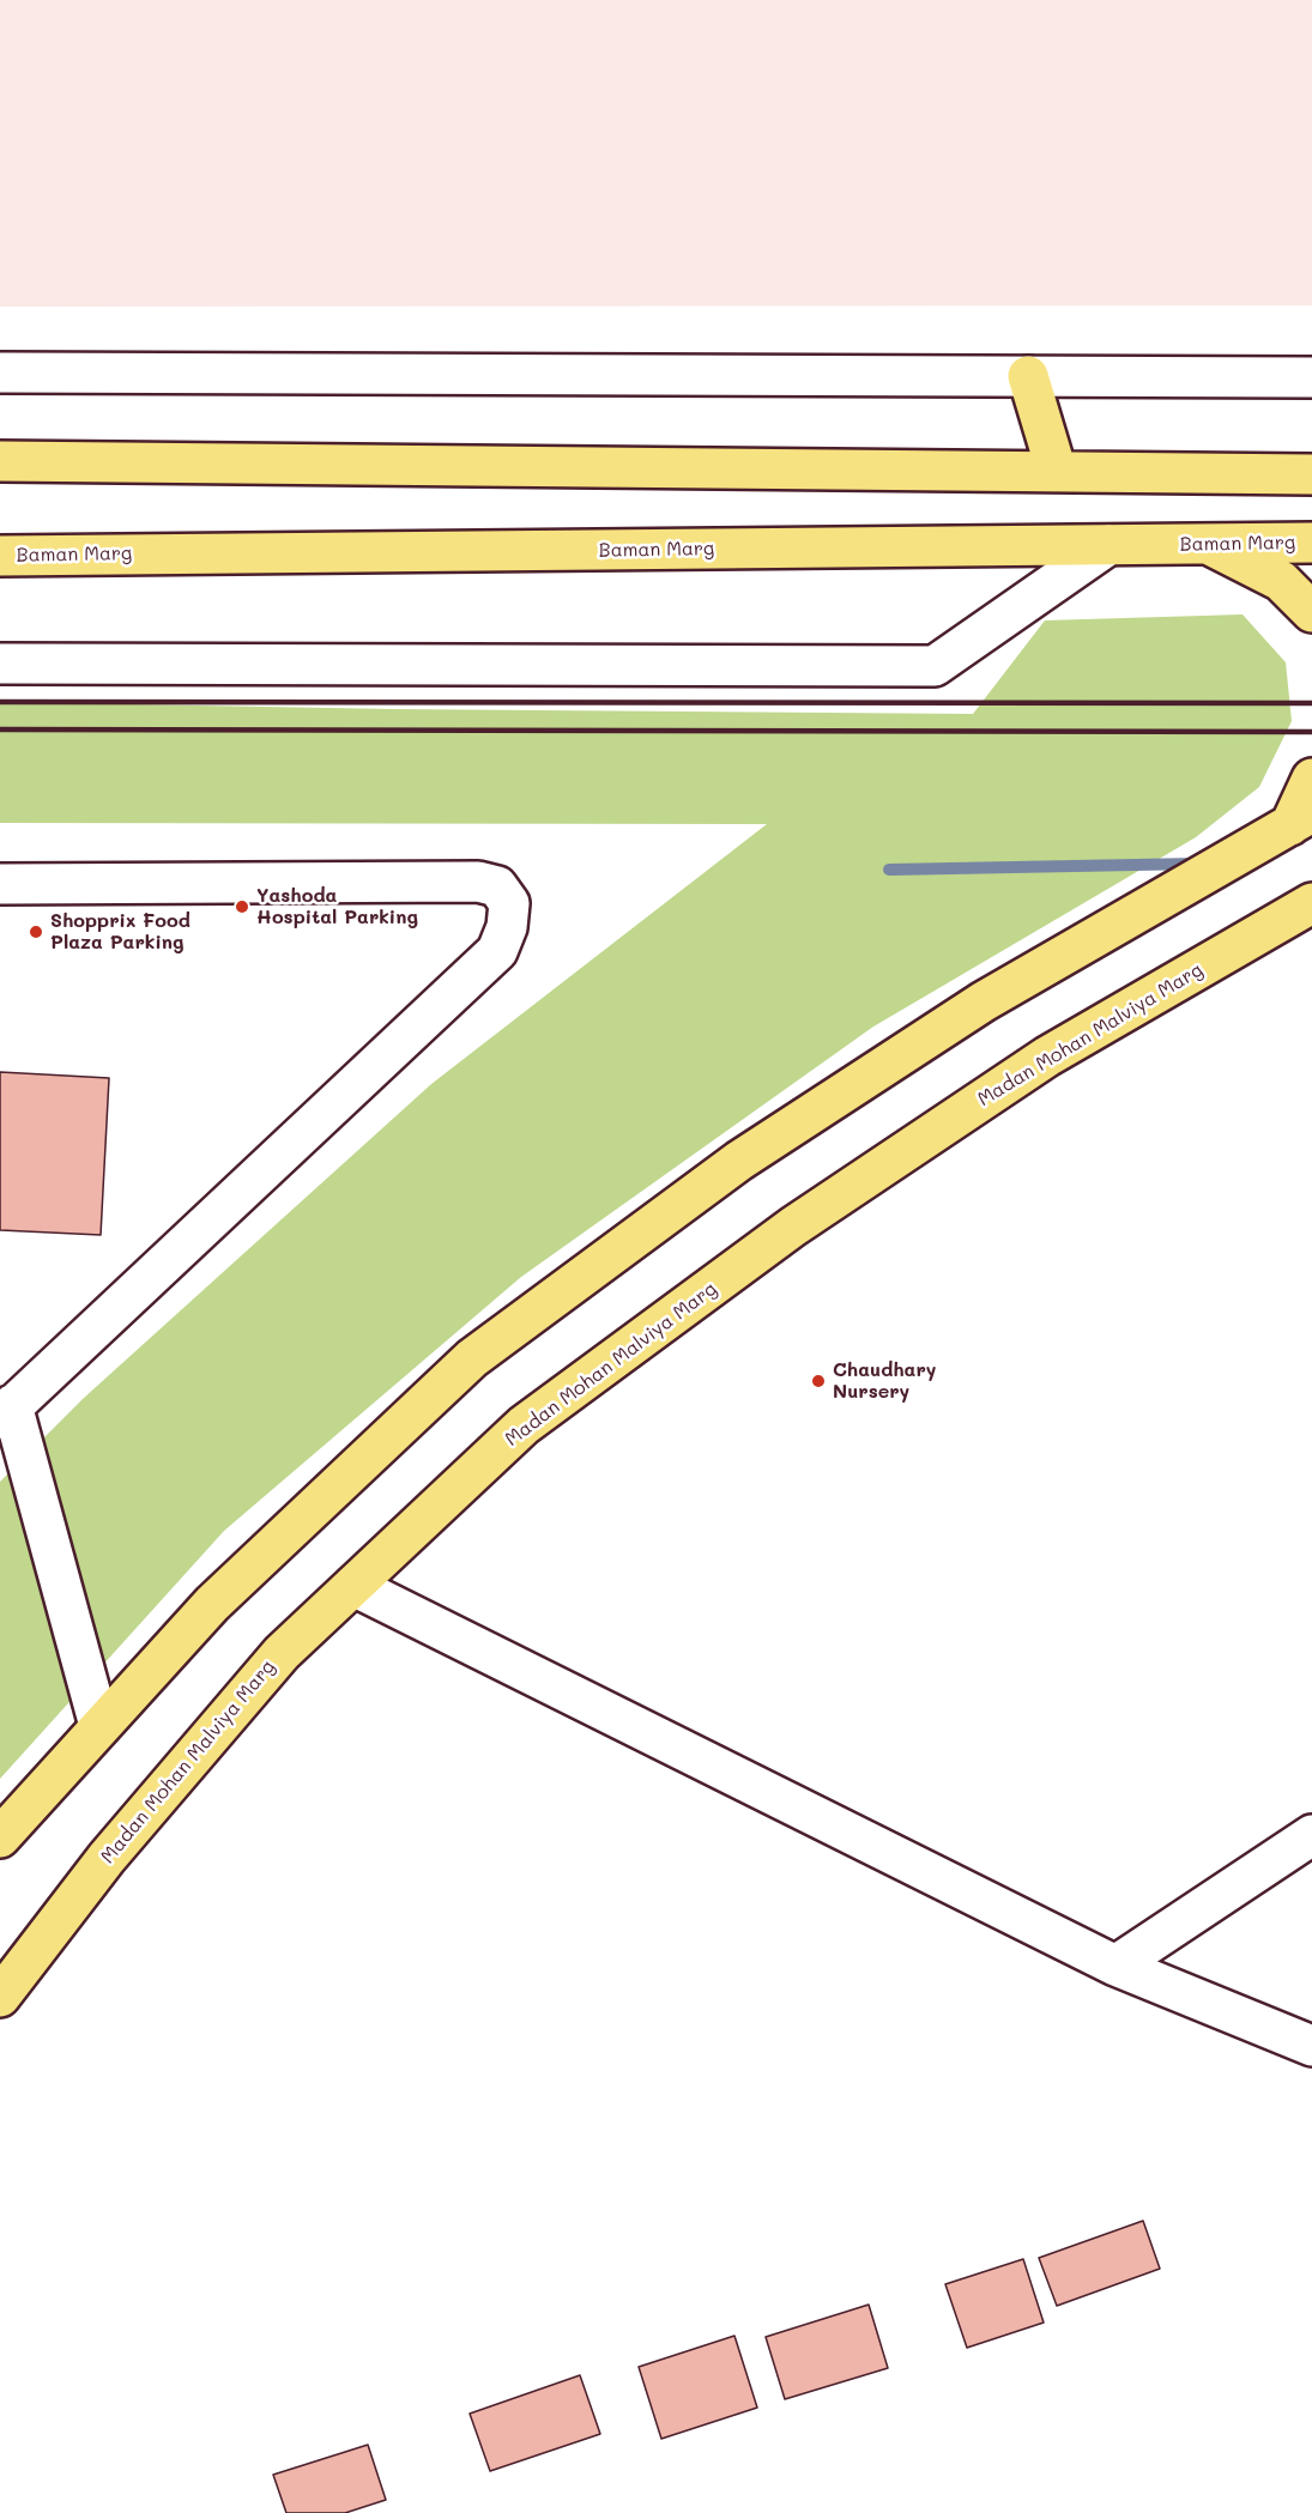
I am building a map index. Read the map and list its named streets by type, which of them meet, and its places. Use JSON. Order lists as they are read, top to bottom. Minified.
{"streets":{"main road":["Baman Marg","Madan Mohan Malviya Marg"]},"places":["Yashoda Hospital Parking","Shopprix Food Plaza Parking","Chaudhary Nursery"]}
